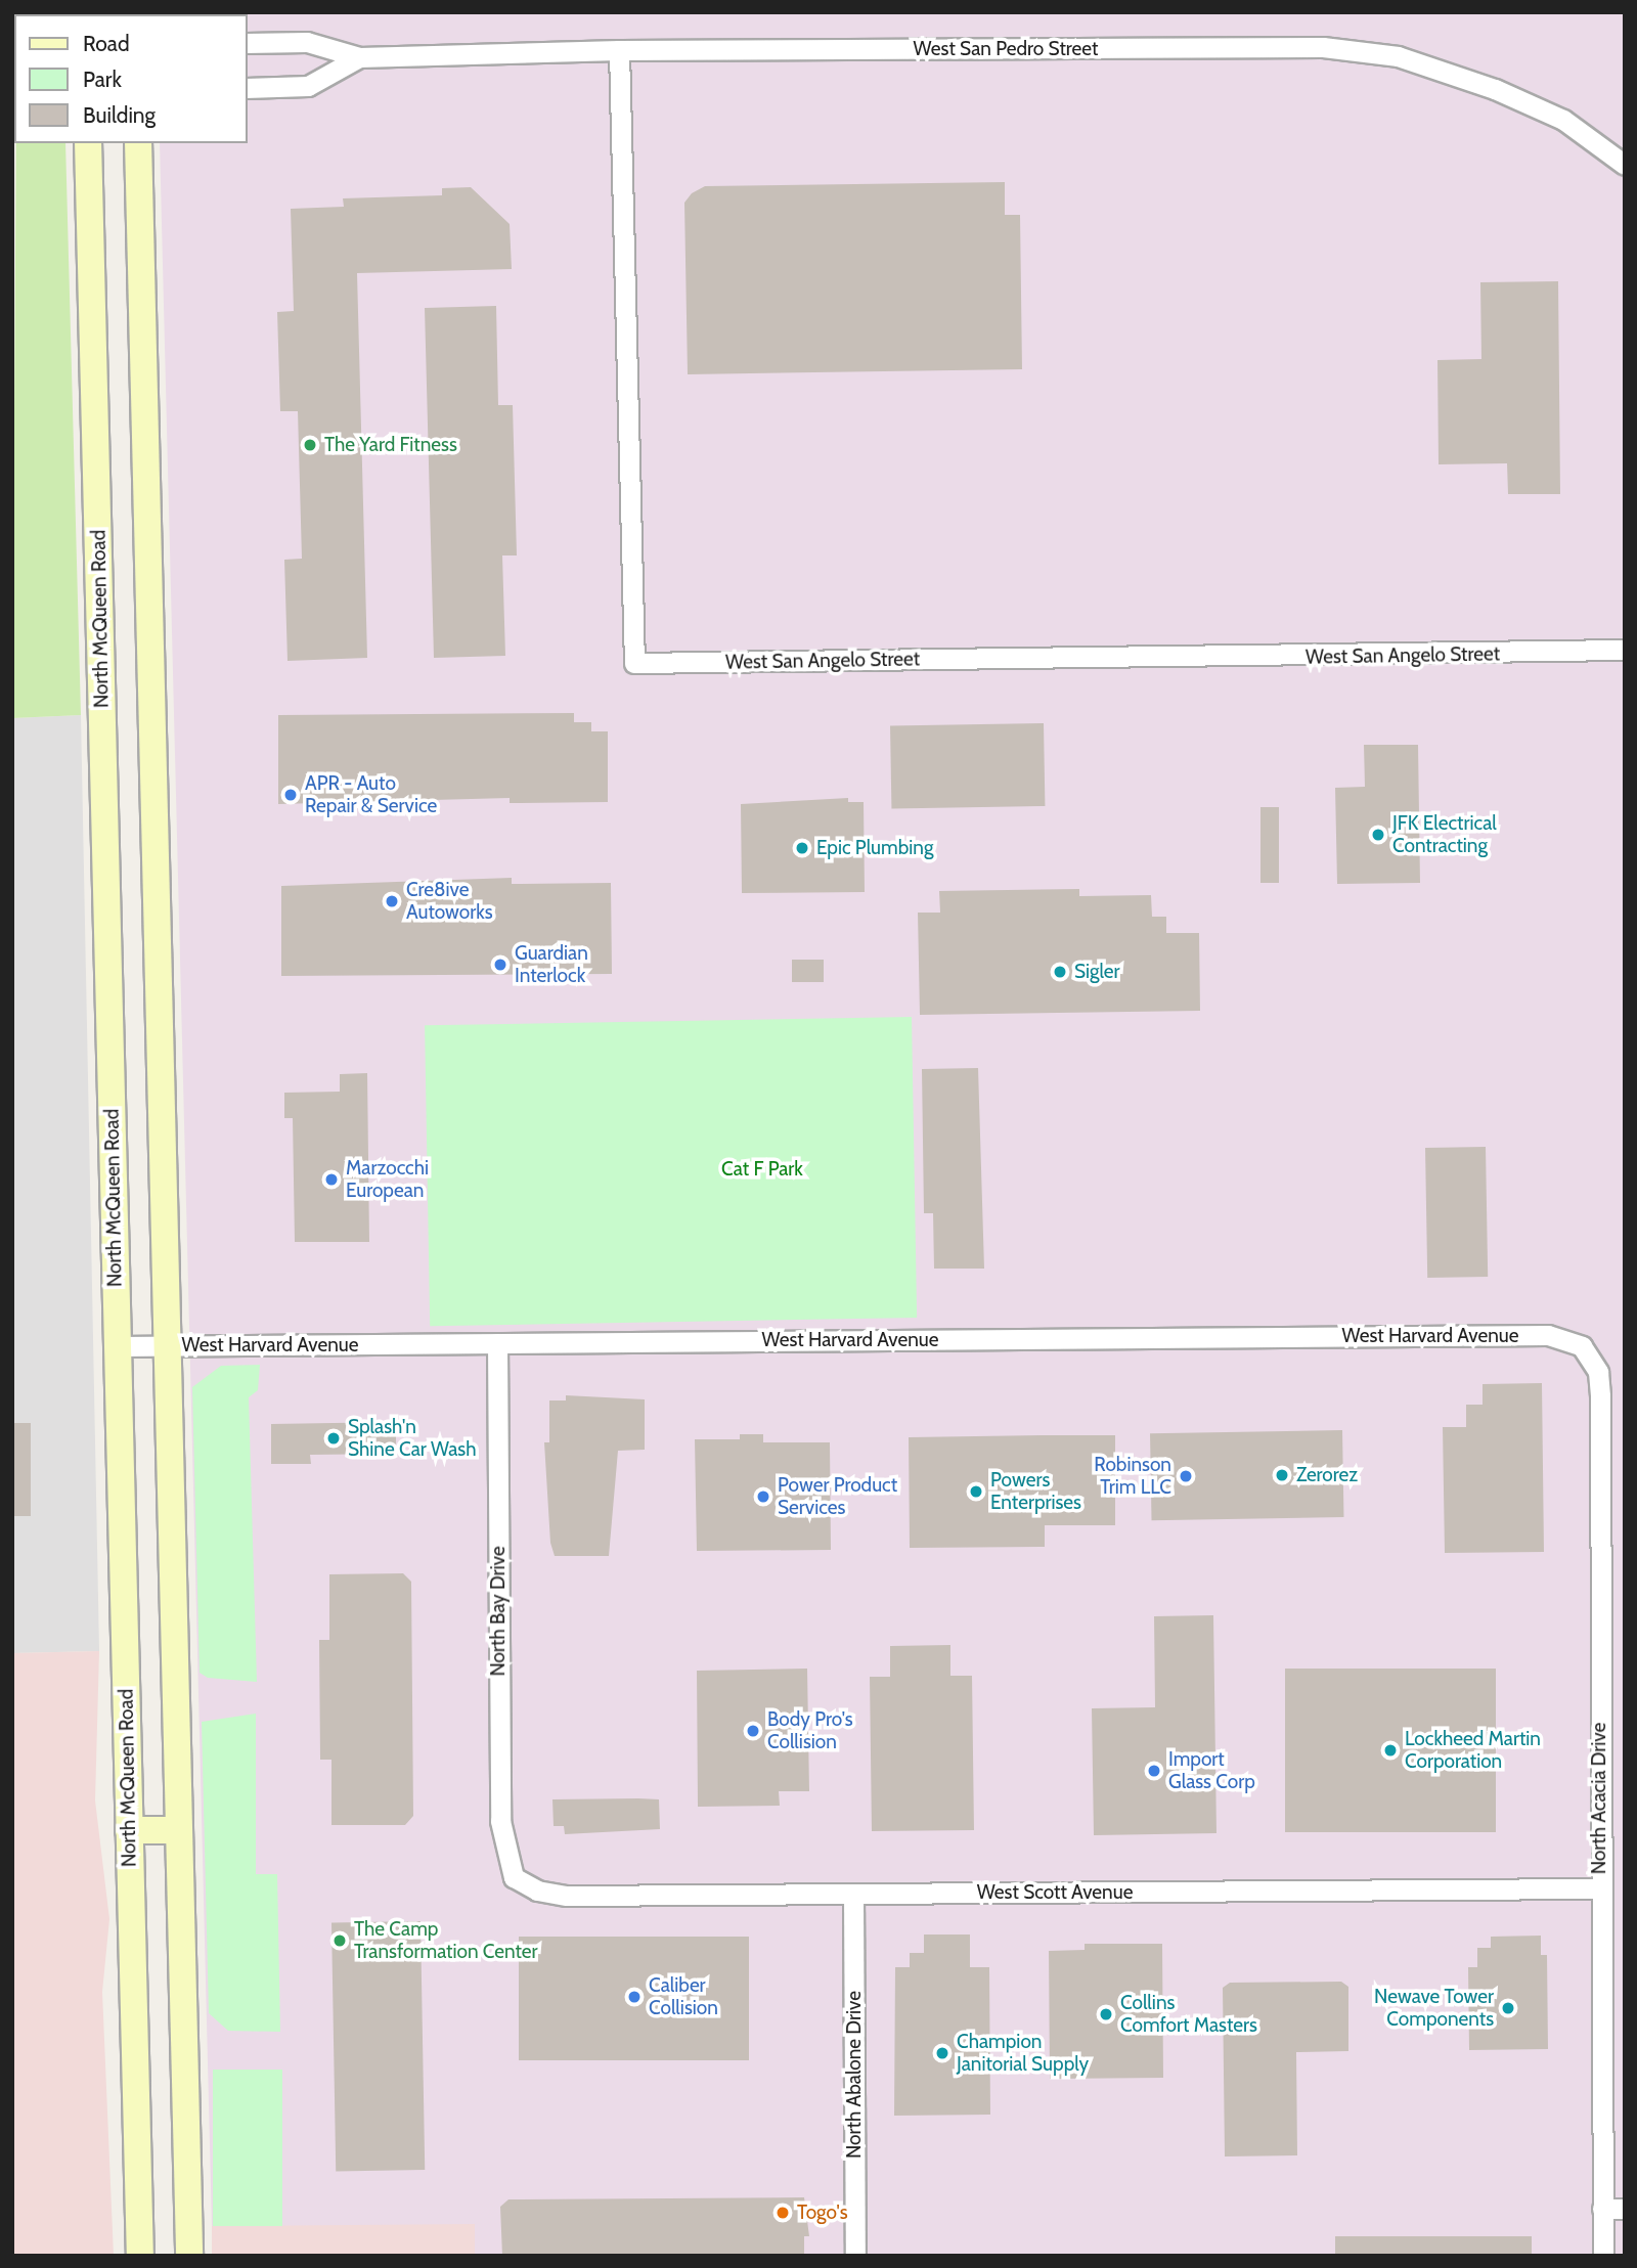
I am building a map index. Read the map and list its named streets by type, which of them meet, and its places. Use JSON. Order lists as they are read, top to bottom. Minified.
{"streets":{"main road":["North McQueen Road"],"street":["West San Pedro Street","West San Angelo Street","West Harvard Avenue","North Bay Drive","North Acacia Drive","West Scott Avenue","North Abalone Drive"]},"crossings":[["West San Pedro Street","West San Angelo Street"],["North McQueen Road","West Harvard Avenue"],["West Harvard Avenue","North Bay Drive"],["West Harvard Avenue","North Acacia Drive"],["North Bay Drive","West Scott Avenue"],["North Acacia Drive","West Scott Avenue"],["West Scott Avenue","North Abalone Drive"]],"parks":["Cat F Park"],"places":["The Yard Fitness","APR - Auto Repair & Service","JFK Electrical Contracting","Epic Plumbing","Cre8ive Autoworks","Guardian Interlock","Sigler","Marzocchi European","Splash'n Shine Car Wash","Zerorez","Robinson Trim LLC","Powers Enterprises","Power Product Services","Body Pro's Collision","Lockheed Martin Corporation","Import Glass Corp","The Camp Transformation Center","Caliber Collision","Newave Tower Components","Collins Comfort Masters","Champion Janitorial Supply","Togo's"],"legend":["Road","Park","Building"]}
